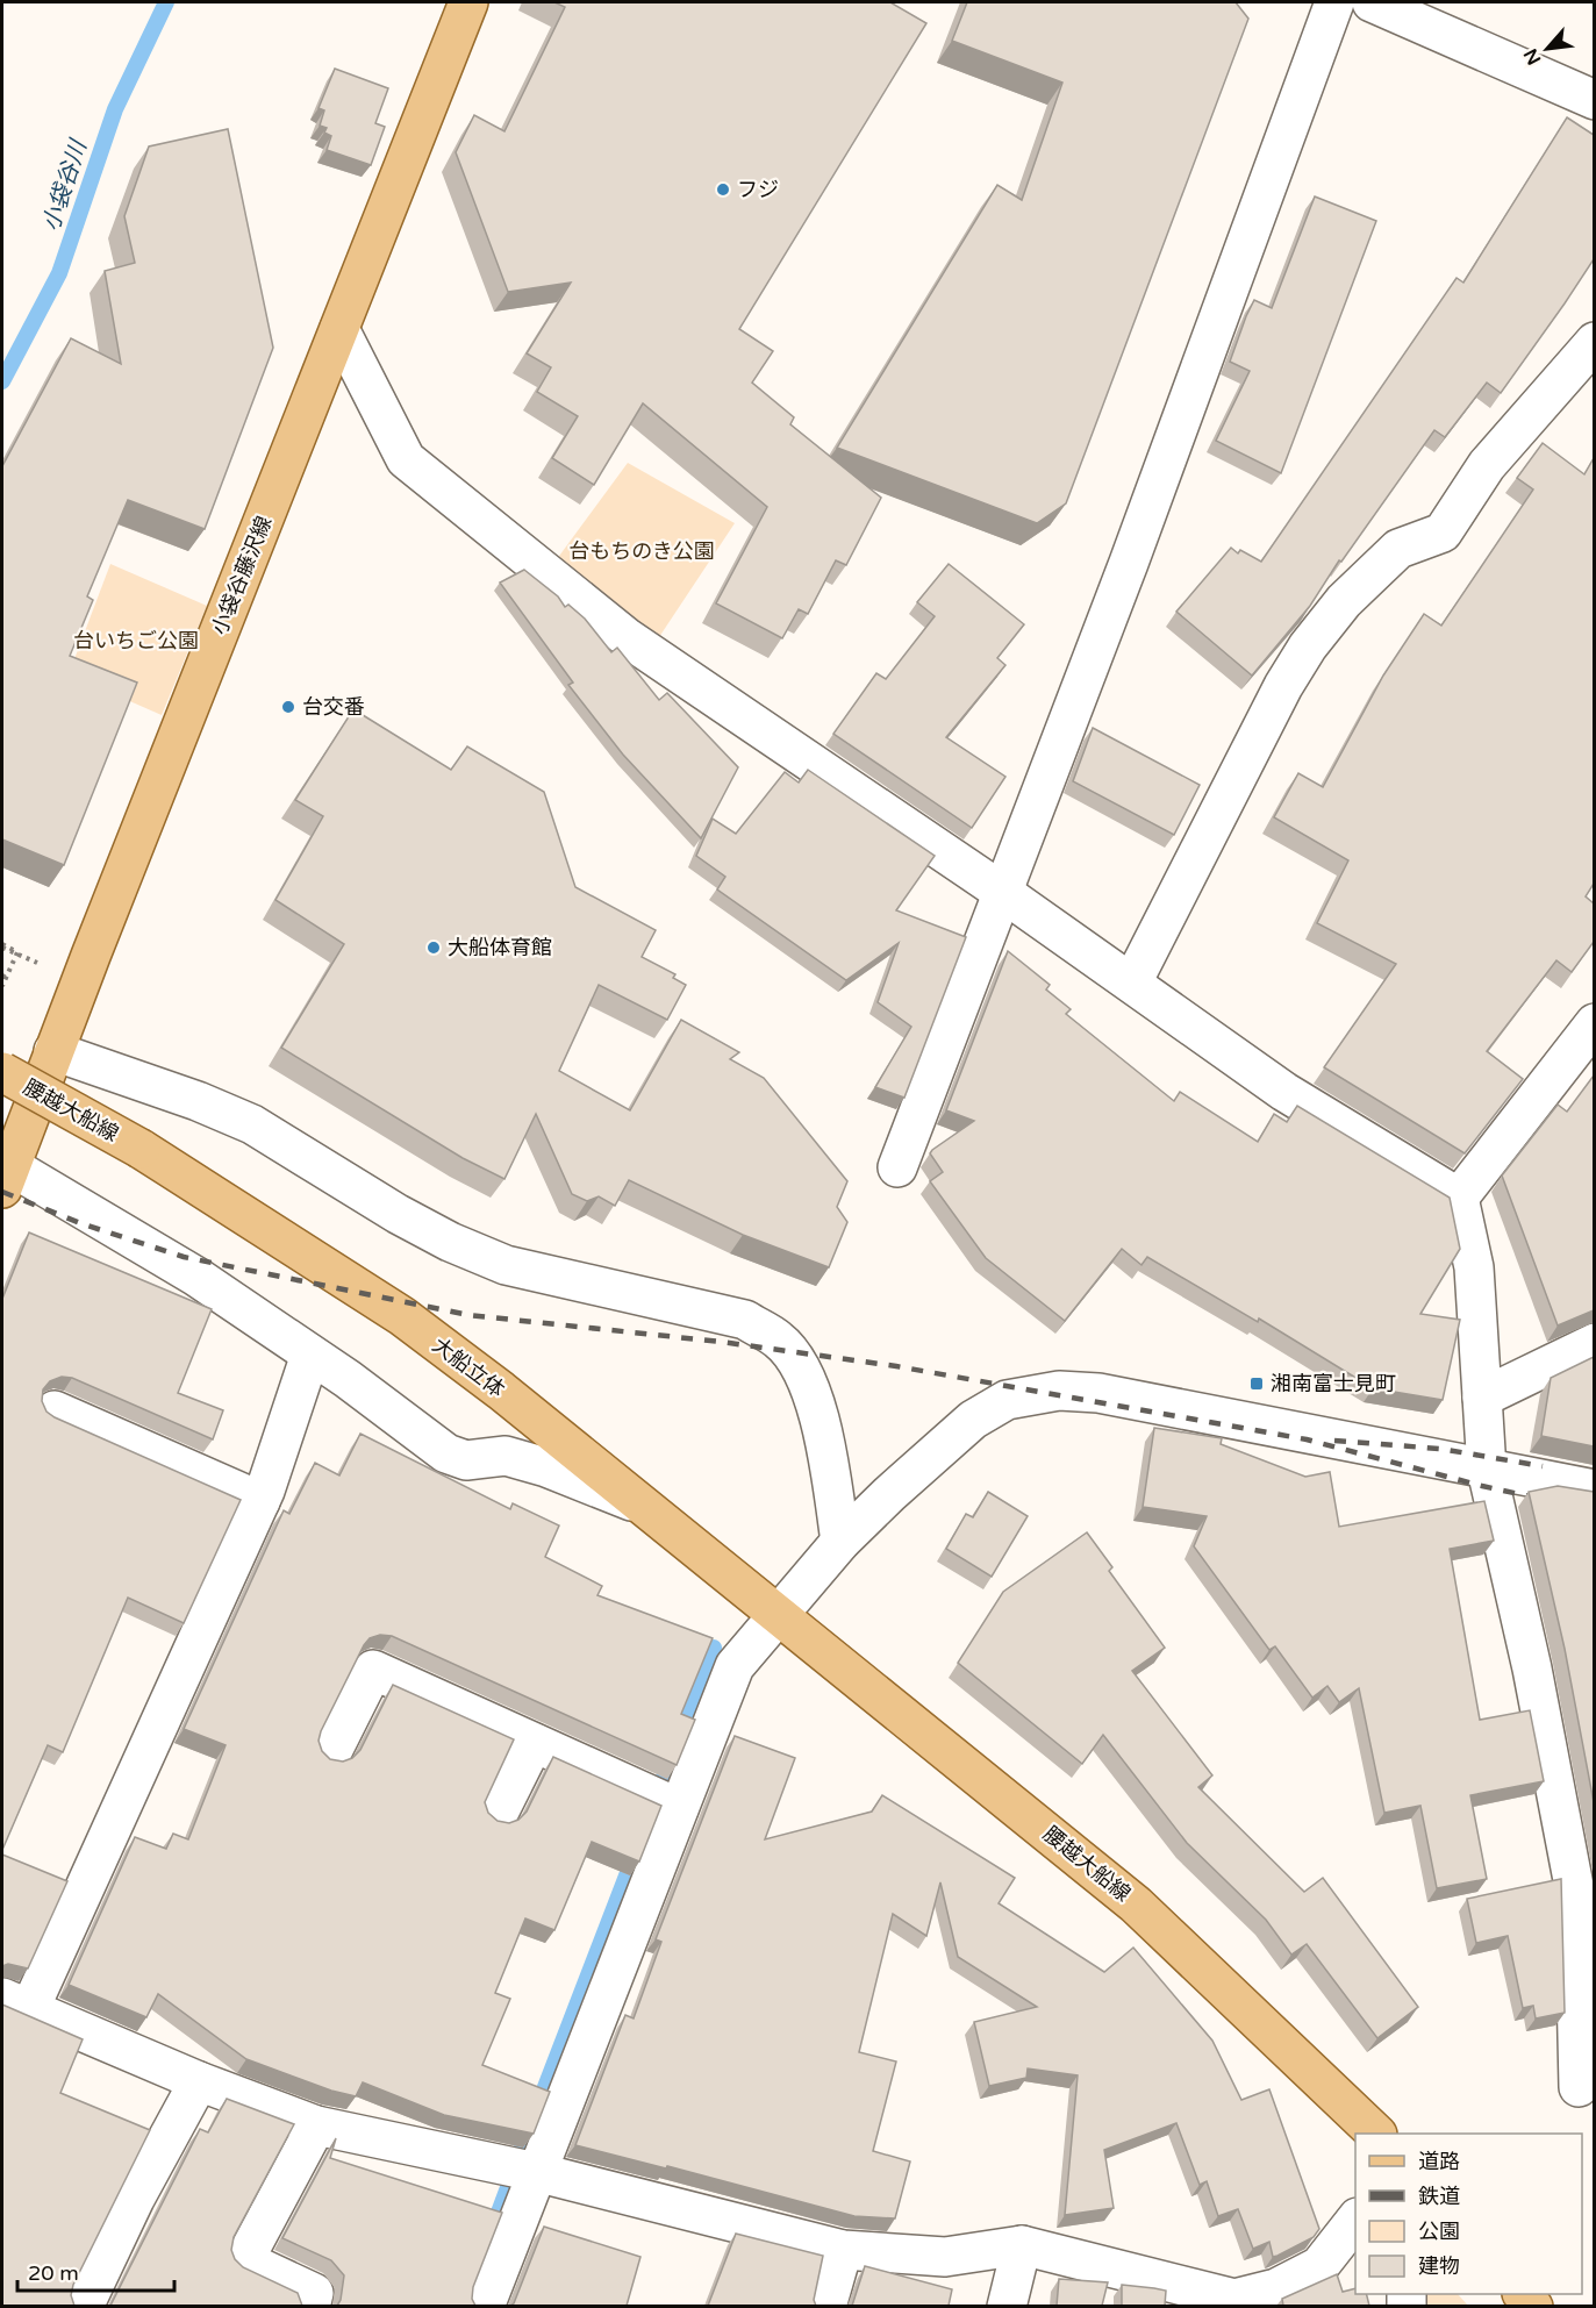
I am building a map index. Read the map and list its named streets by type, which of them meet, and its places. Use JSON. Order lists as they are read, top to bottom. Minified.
{"streets":{"main road":["小袋谷藤沢線","腰越大船線","大船立体"]},"crossings":[["腰越大船線","大船立体"]],"water":["小袋谷川"],"parks":["台もちのき公園","台いちご公園"],"places":{"other":["フジ","台交番","大船体育館"],"transit":["湘南富士見町"]},"legend":["道路","鉄道","公園","建物"],"scale_bar":"20 m","north":"bottom left"}
